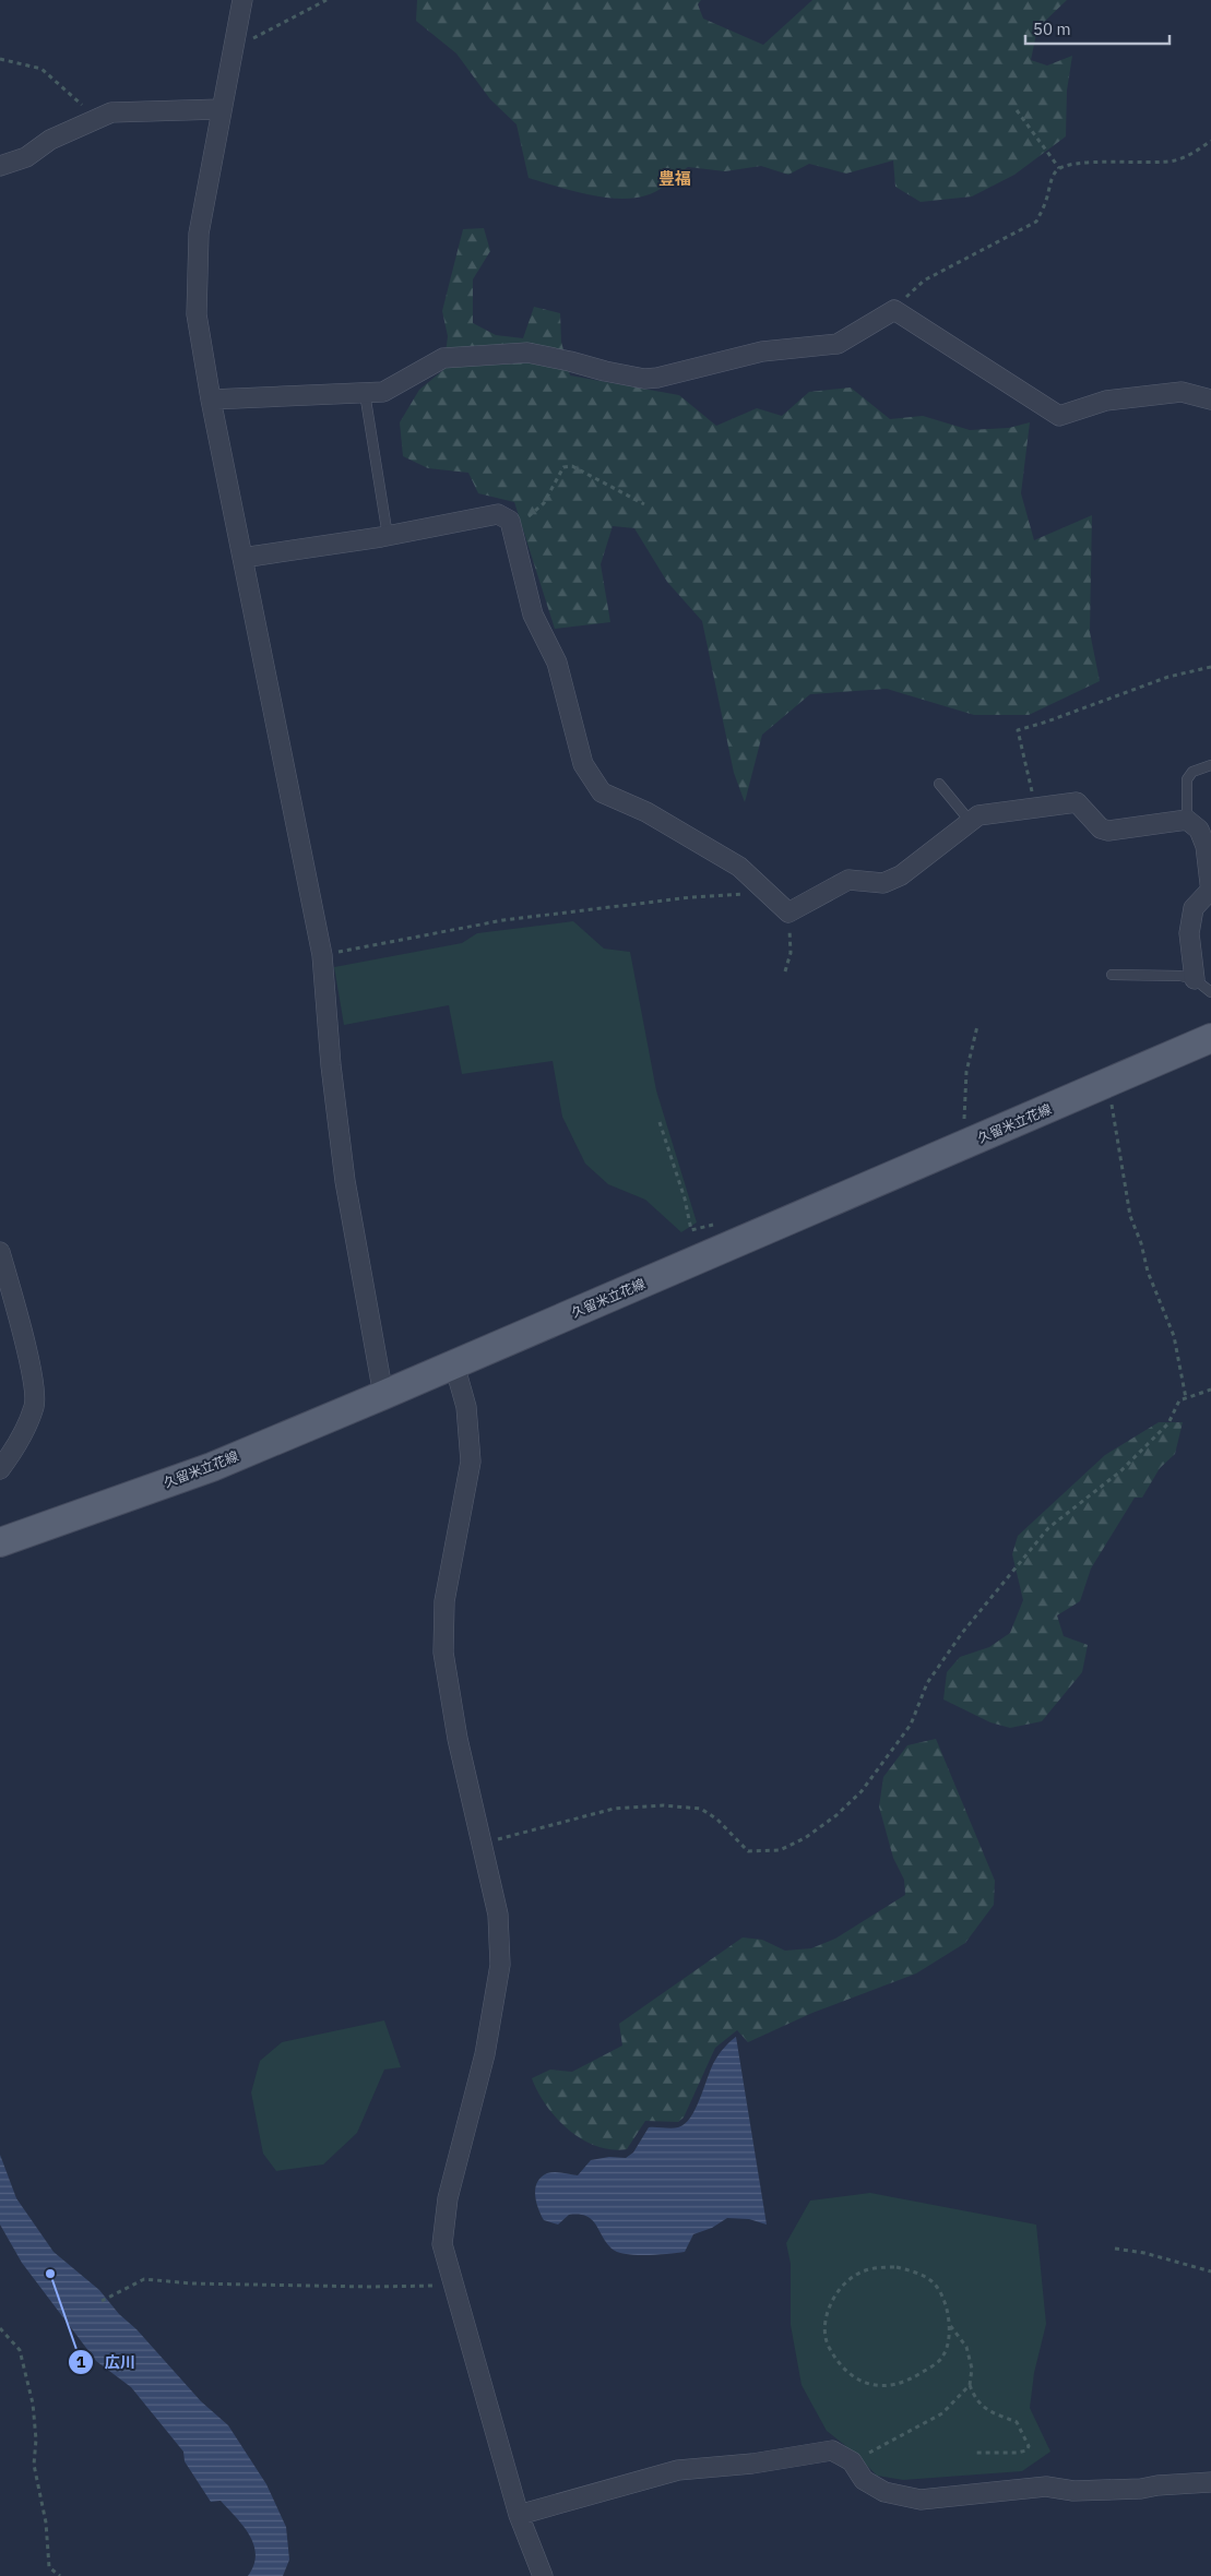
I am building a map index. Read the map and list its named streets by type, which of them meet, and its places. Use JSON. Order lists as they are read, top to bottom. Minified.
{"streets":{"main road":["久留米立花線"]},"districts":["豊福"],"places":["広川"],"scale_bar":"50 m"}
